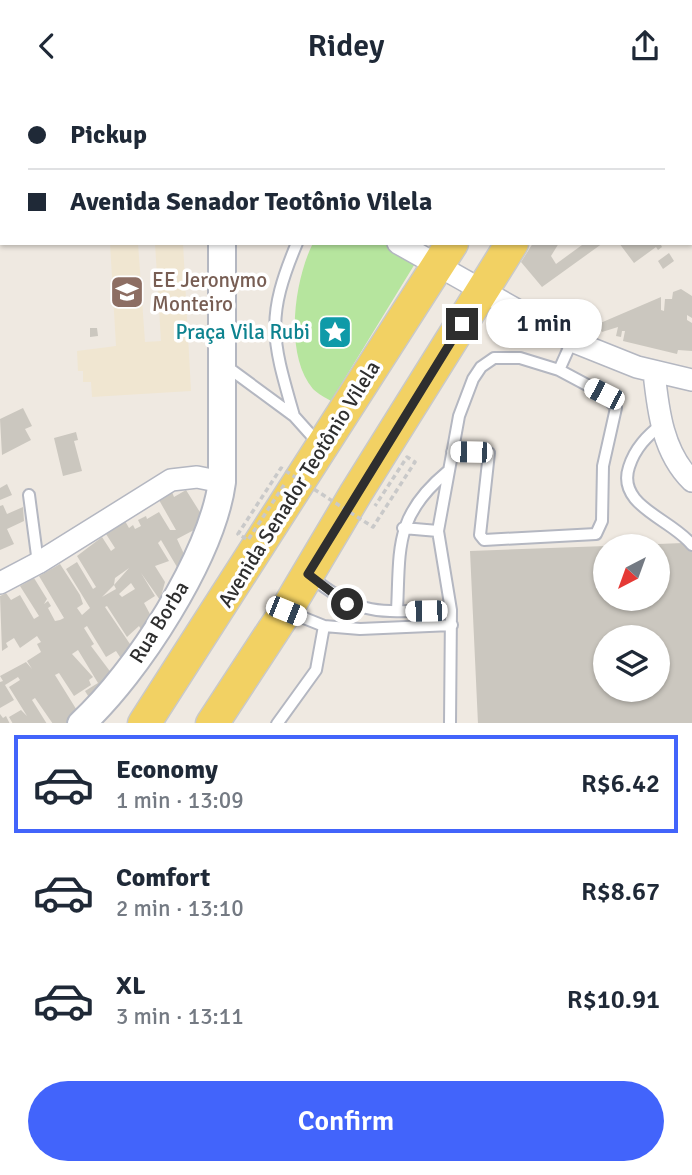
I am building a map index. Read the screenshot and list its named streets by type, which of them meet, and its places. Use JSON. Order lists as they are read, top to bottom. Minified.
{"streets":{"main road":["Avenida Senador Teotônio Vilela"],"street":["Rua Borba"]},"places":{"school or university":["EE Jeronymo Monteiro"],"place":["Praça Vila Rubi"]},"north":"bottom left","page":{"header":"Ridey","banner":["Pickup","Avenida Senador Teotônio Vilela"],"bubble":"1 min","list":[{"name":"Economy","note":"1 min · 13:09","value":"R$6.42"},{"name":"Comfort","note":"2 min · 13:10","value":"R$8.67"},{"name":"XL","note":"3 min · 13:11","value":"R$10.91"}],"buttons":"Confirm"}}
